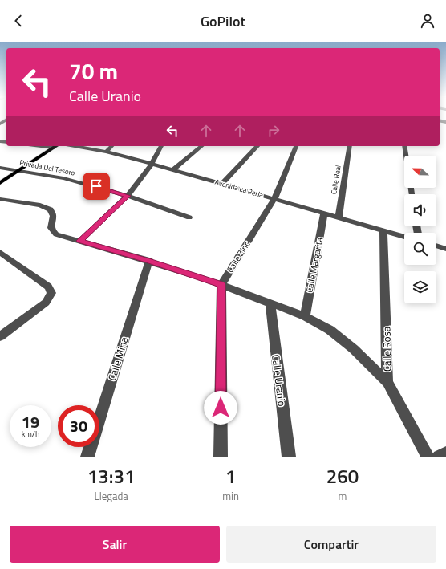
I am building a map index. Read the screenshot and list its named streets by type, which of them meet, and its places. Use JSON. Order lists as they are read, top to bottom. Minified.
{"streets":{"street":["Privada Del Tesoro","Calle Real","Avenida La Perla","Calle Zinc","Calle Margarita","Calle Rosa","Calle Mina","Calle Uranio"]},"crossings":[["Calle Real","Avenida La Perla"],["Avenida La Perla","Calle Zinc"],["Avenida La Perla","Calle Margarita"],["Avenida La Perla","Calle Rosa"]],"north":"left","page":{"header":"GoPilot","turn":["70 m","Calle Uranio"],"speed":"19 km/h","limit":"30","eta":["13:31","Llegada","1","min","260","m"],"buttons":["Salir","Compartir"]}}
